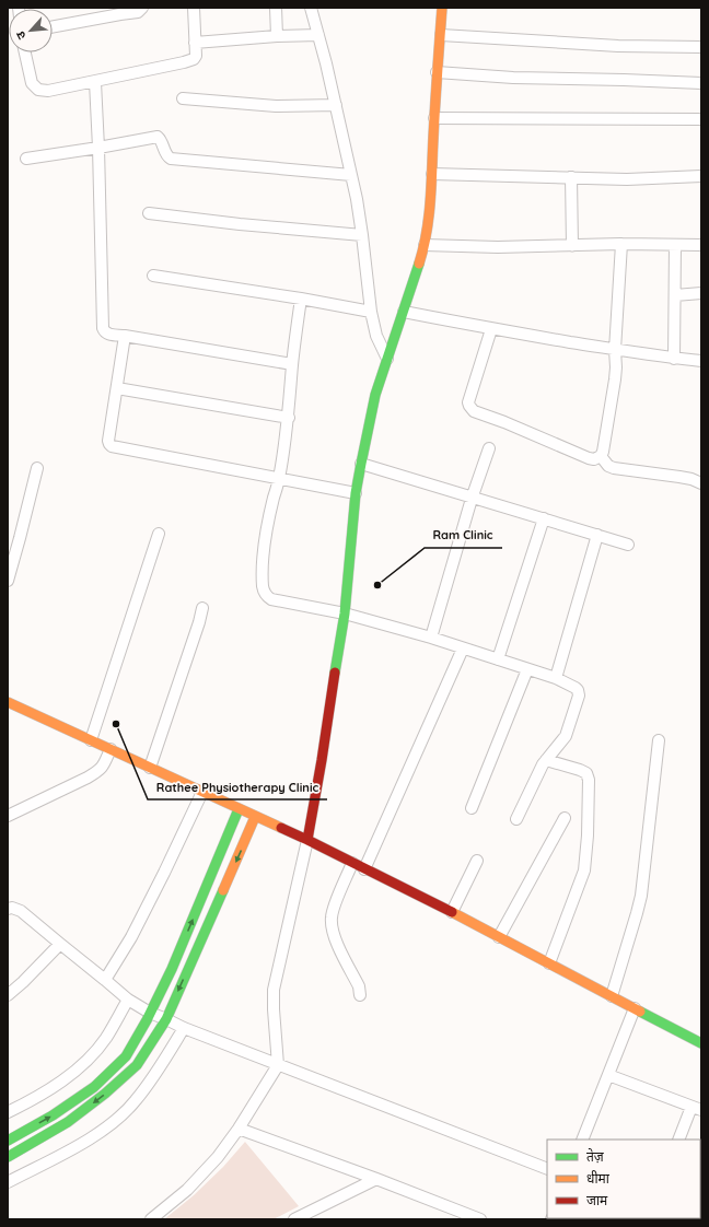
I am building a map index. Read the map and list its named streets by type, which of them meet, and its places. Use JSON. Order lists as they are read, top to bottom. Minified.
{"places":["Ram Clinic","Rathee Physiotherapy Clinic"],"legend":["तेज़","धीमा","जाम"],"north":"bottom left"}
